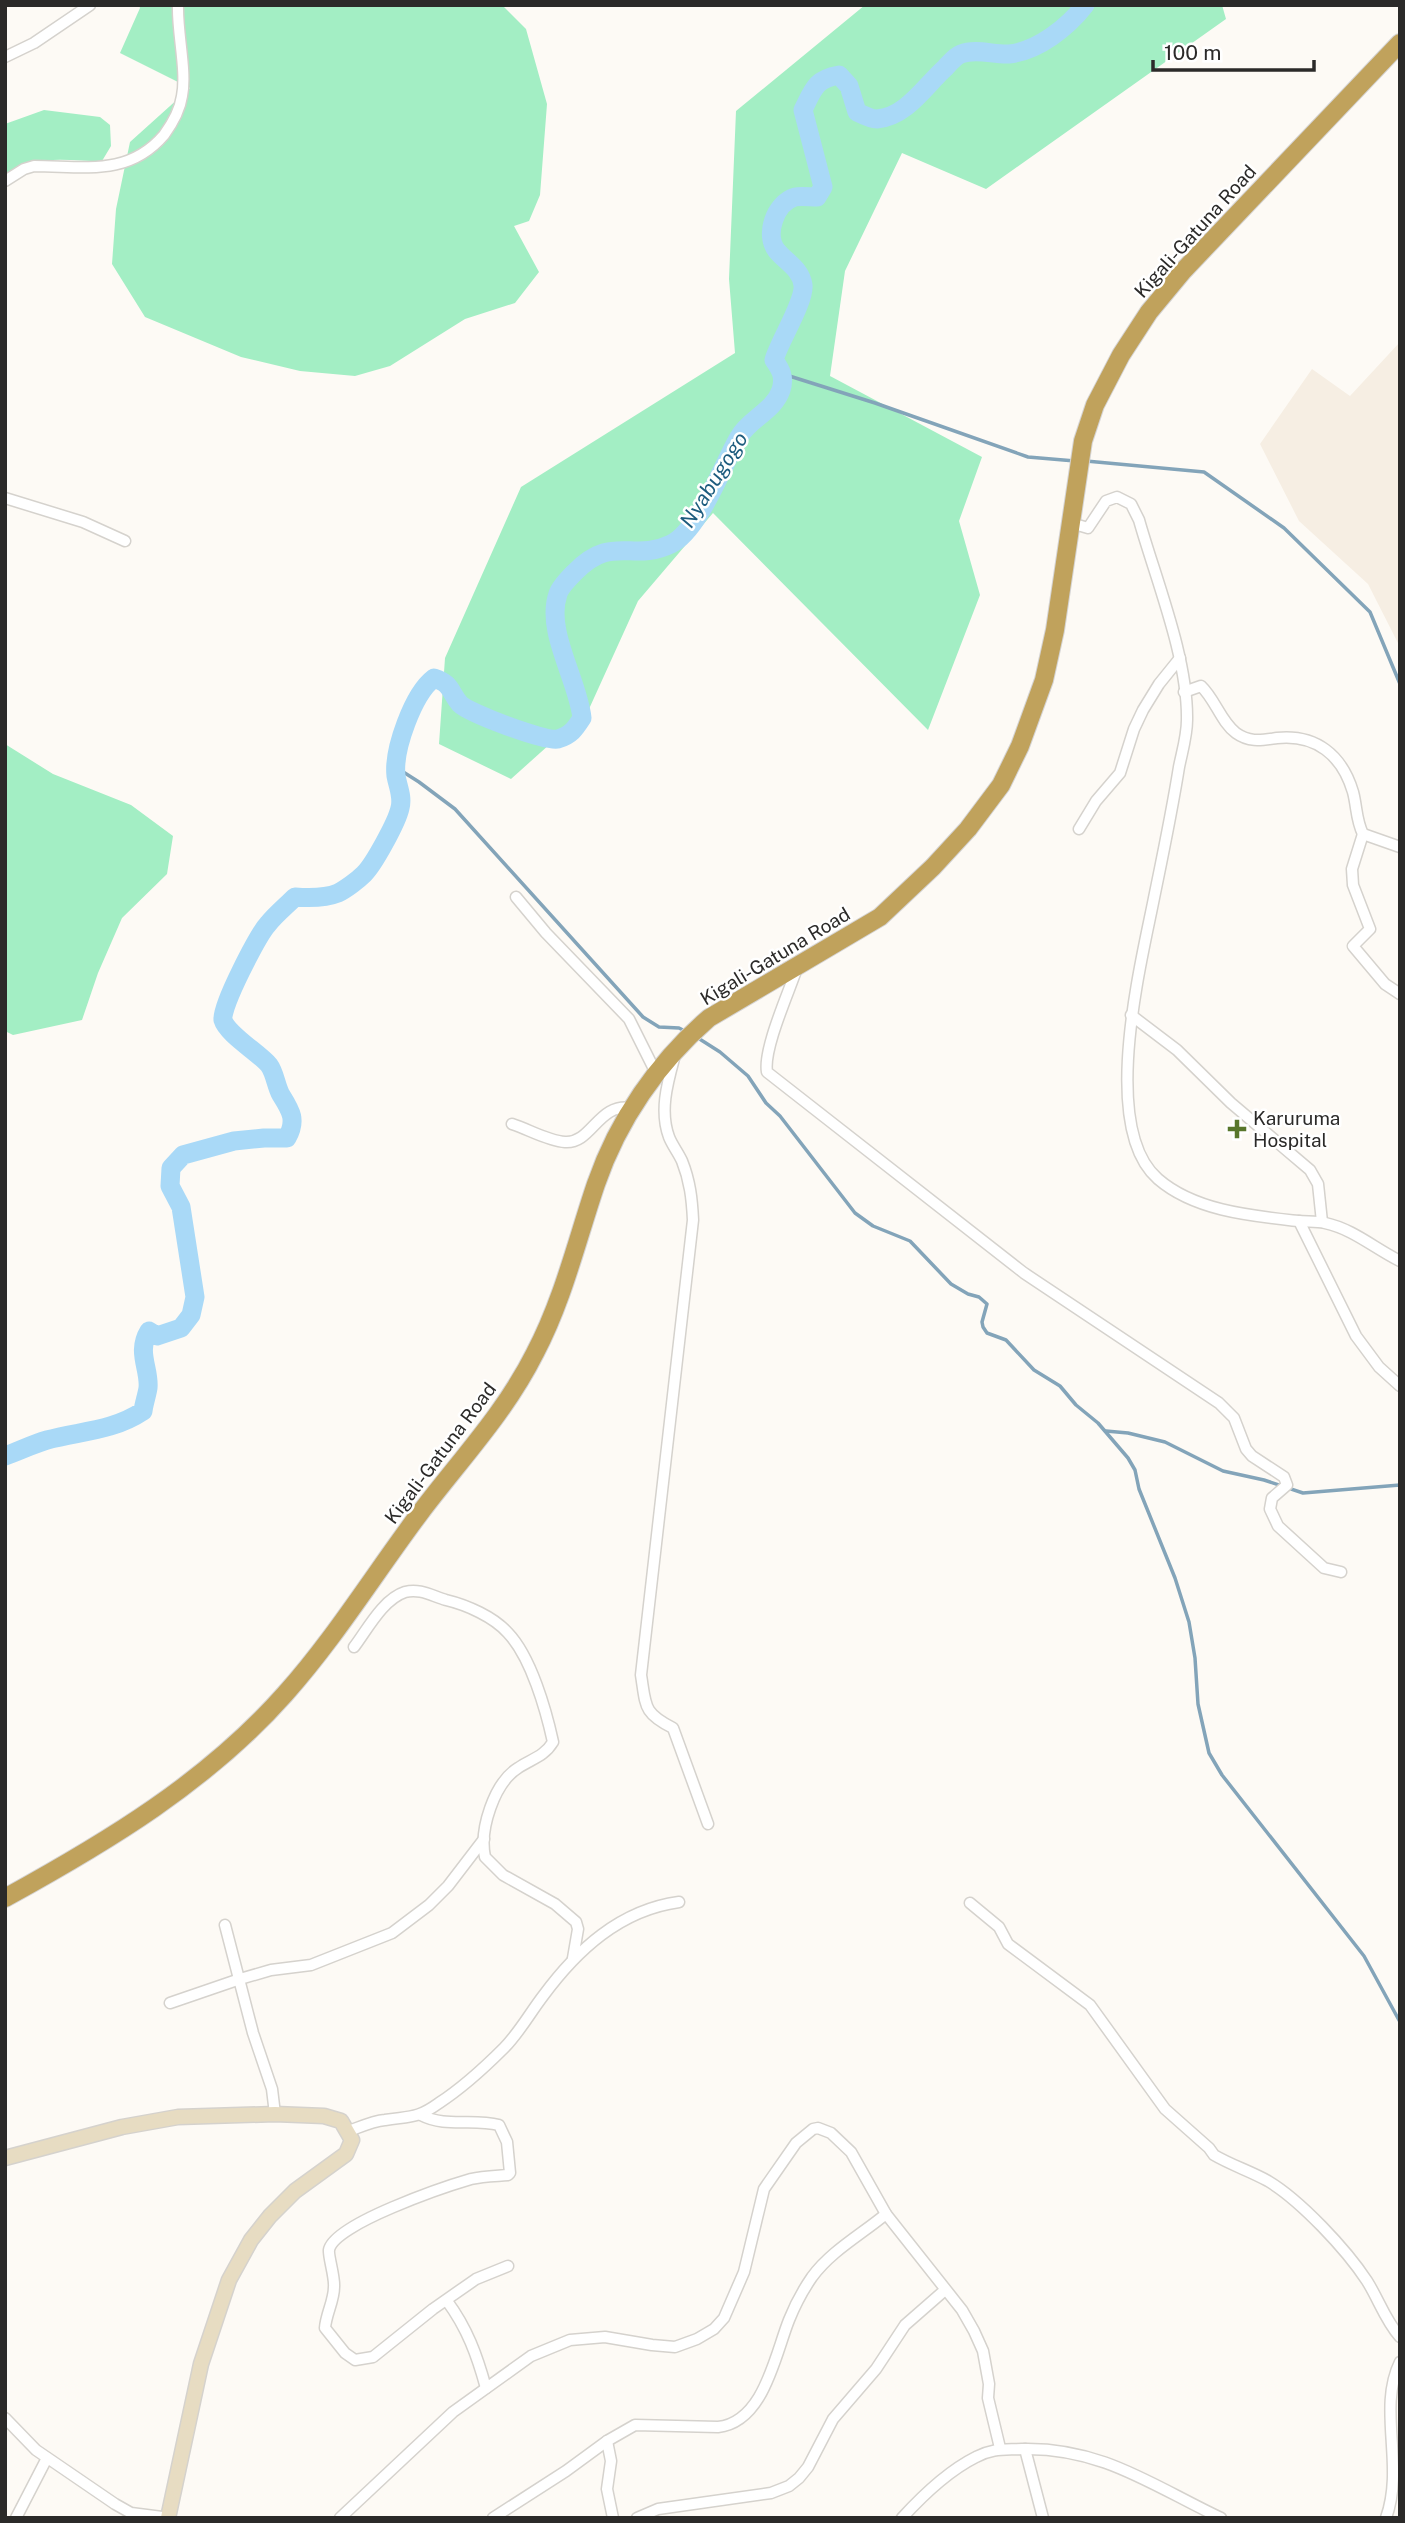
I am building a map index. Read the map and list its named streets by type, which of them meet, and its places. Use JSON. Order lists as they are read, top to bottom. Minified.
{"streets":{"highway":["Kigali-Gatuna Road"]},"water":["Nyabugogo"],"places":{"health":["Karuruma Hospital"]},"scale_bar":"100 m"}
